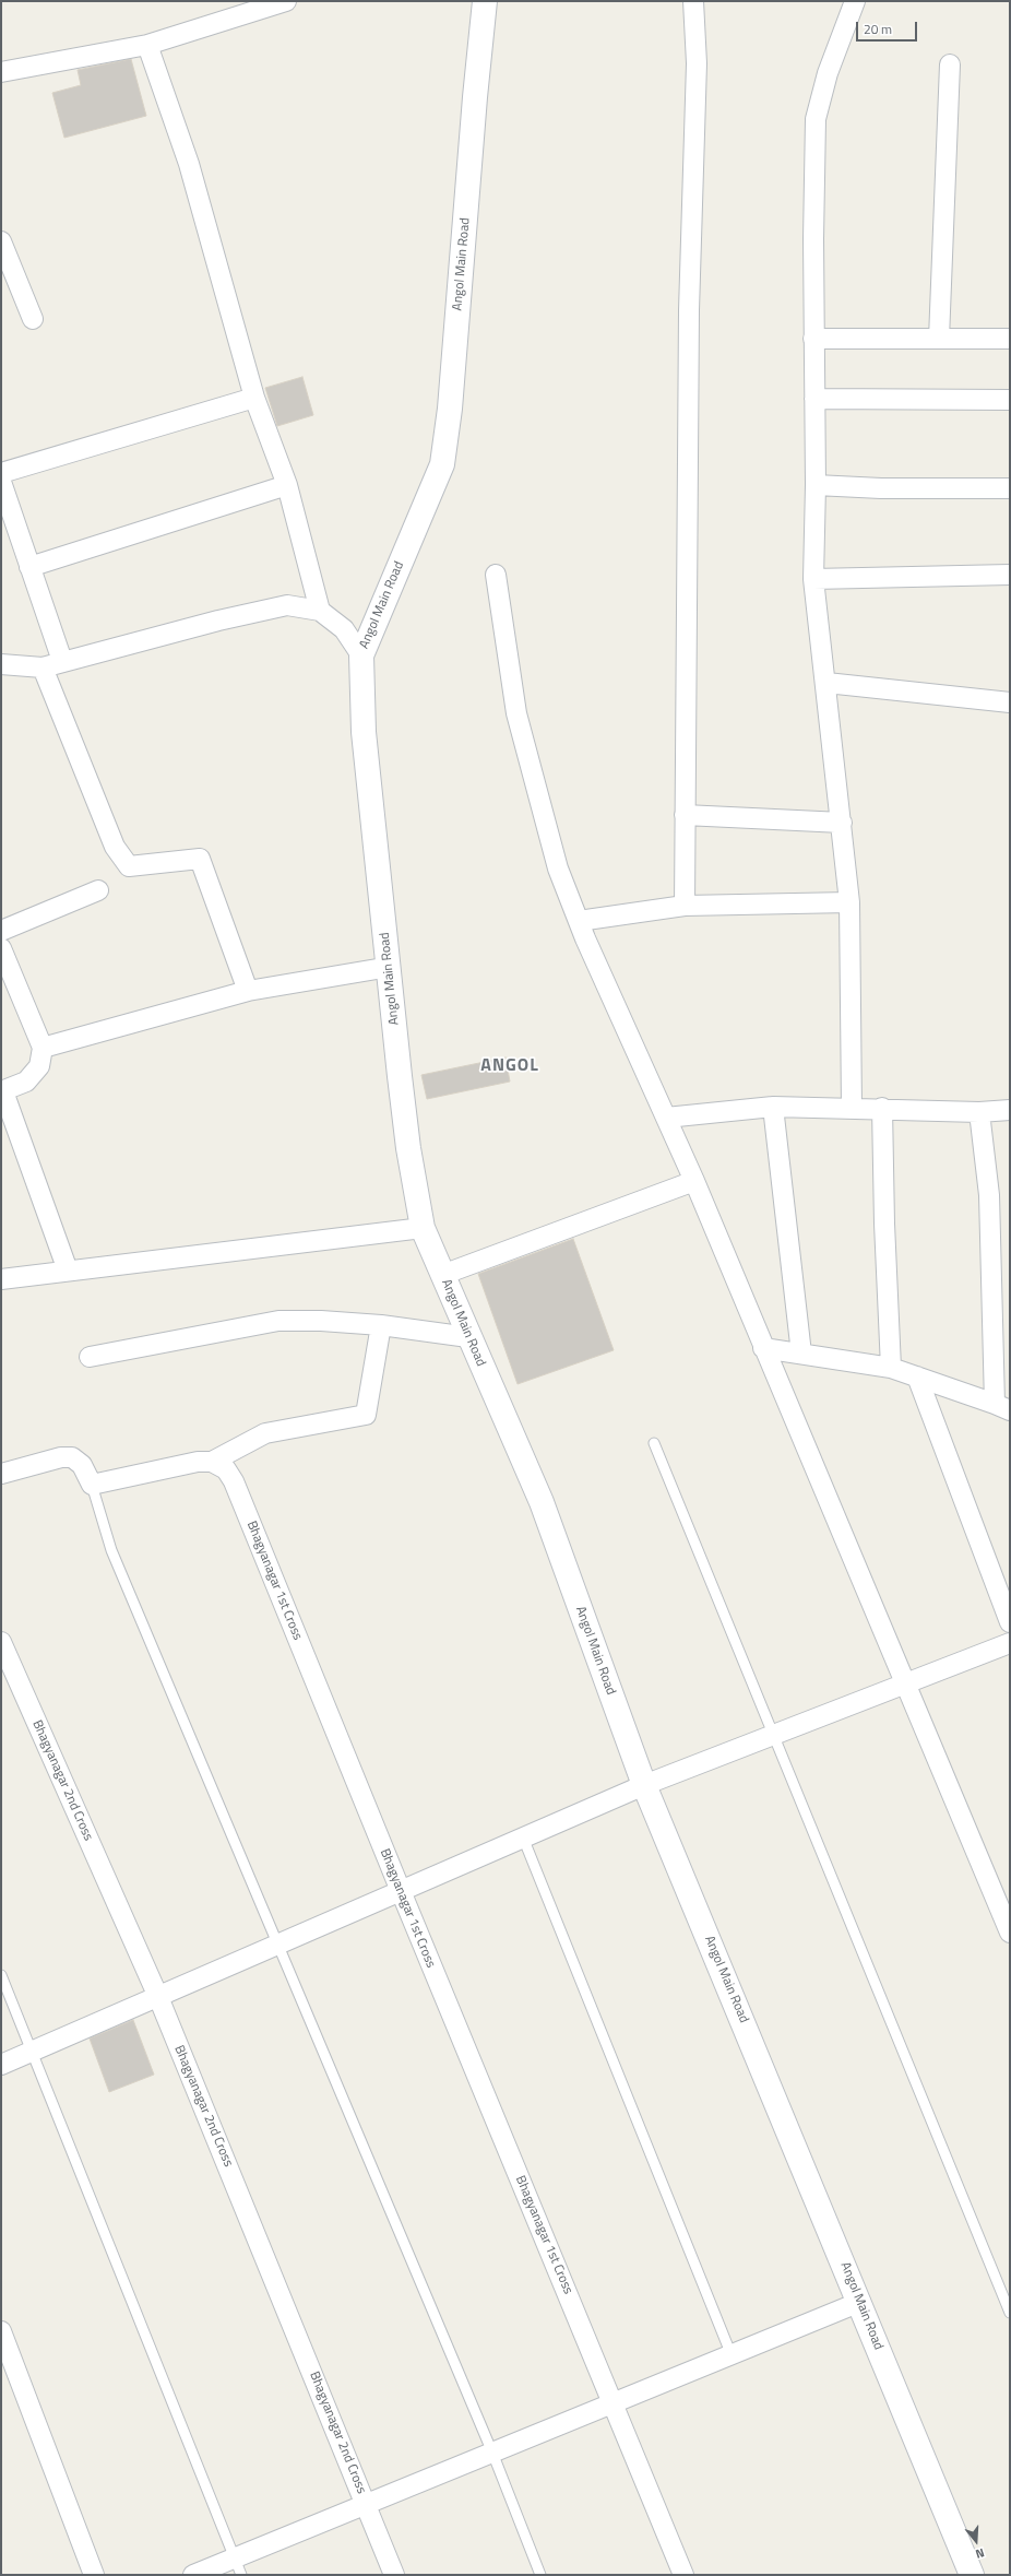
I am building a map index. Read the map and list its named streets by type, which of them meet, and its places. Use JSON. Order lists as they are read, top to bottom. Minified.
{"streets":{"street":["Angol Main Road","Bhagyanagar 1st Cross","Bhagyanagar 2nd Cross"]},"districts":["ANGOL"],"scale_bar":"20 m","north":"bottom"}
